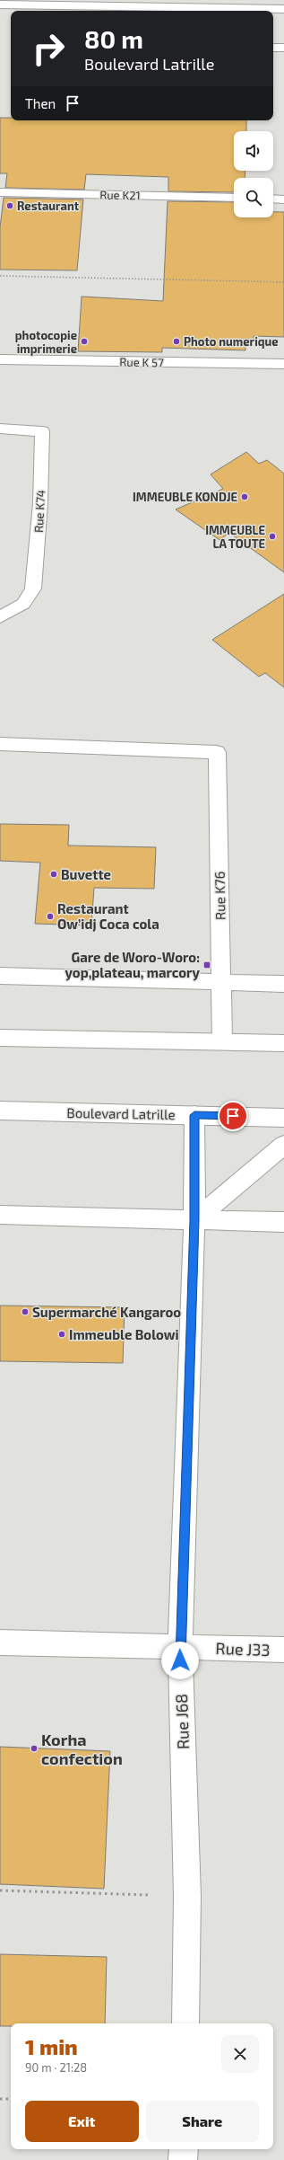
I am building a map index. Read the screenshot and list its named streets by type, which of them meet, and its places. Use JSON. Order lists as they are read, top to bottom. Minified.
{"streets":{"street":["Rue K21","Rue K 57","Rue K74","Rue K76","Boulevard Latrille","Rue J33","Rue J68"]},"crossings":[["Boulevard Latrille","Rue J68"],["Rue J33","Rue J68"]],"places":{"other":["Restaurant","photocopie imprimerie","Photo numerique","IMMEUBLE KONDJE","IMMEUBLE LA TOUTE","Buvette","Restaurant Ow’idj Coca cola","Supermarché Kangaroo","Immeuble Bolowi","Korha confection"],"transit":["Gare de Woro-Woro: yop,plateau, marcory"]},"page":{"turn":["80 m","Boulevard Latrille"],"then":"Then","heading":["1 min","90 m · 21:28"],"buttons":["Exit","Share"]}}
